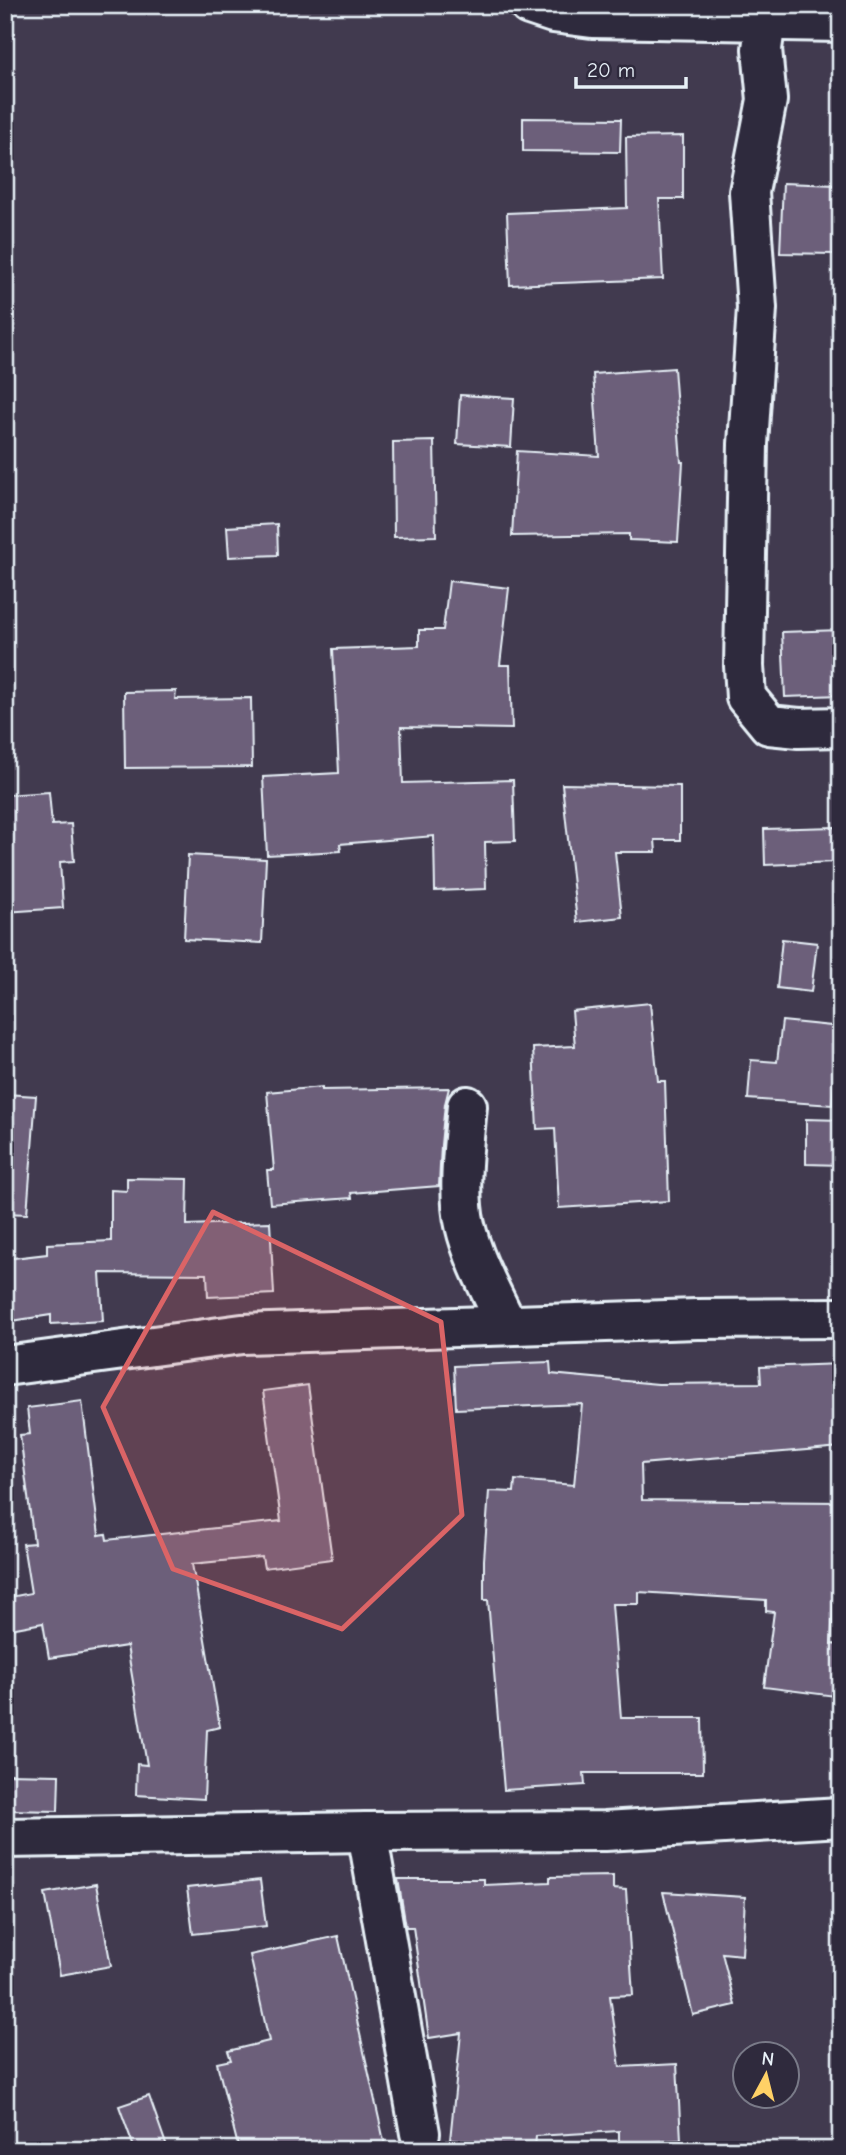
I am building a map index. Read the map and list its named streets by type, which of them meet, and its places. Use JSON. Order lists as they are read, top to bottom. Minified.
{"scale_bar":"20 m","north":"top"}
